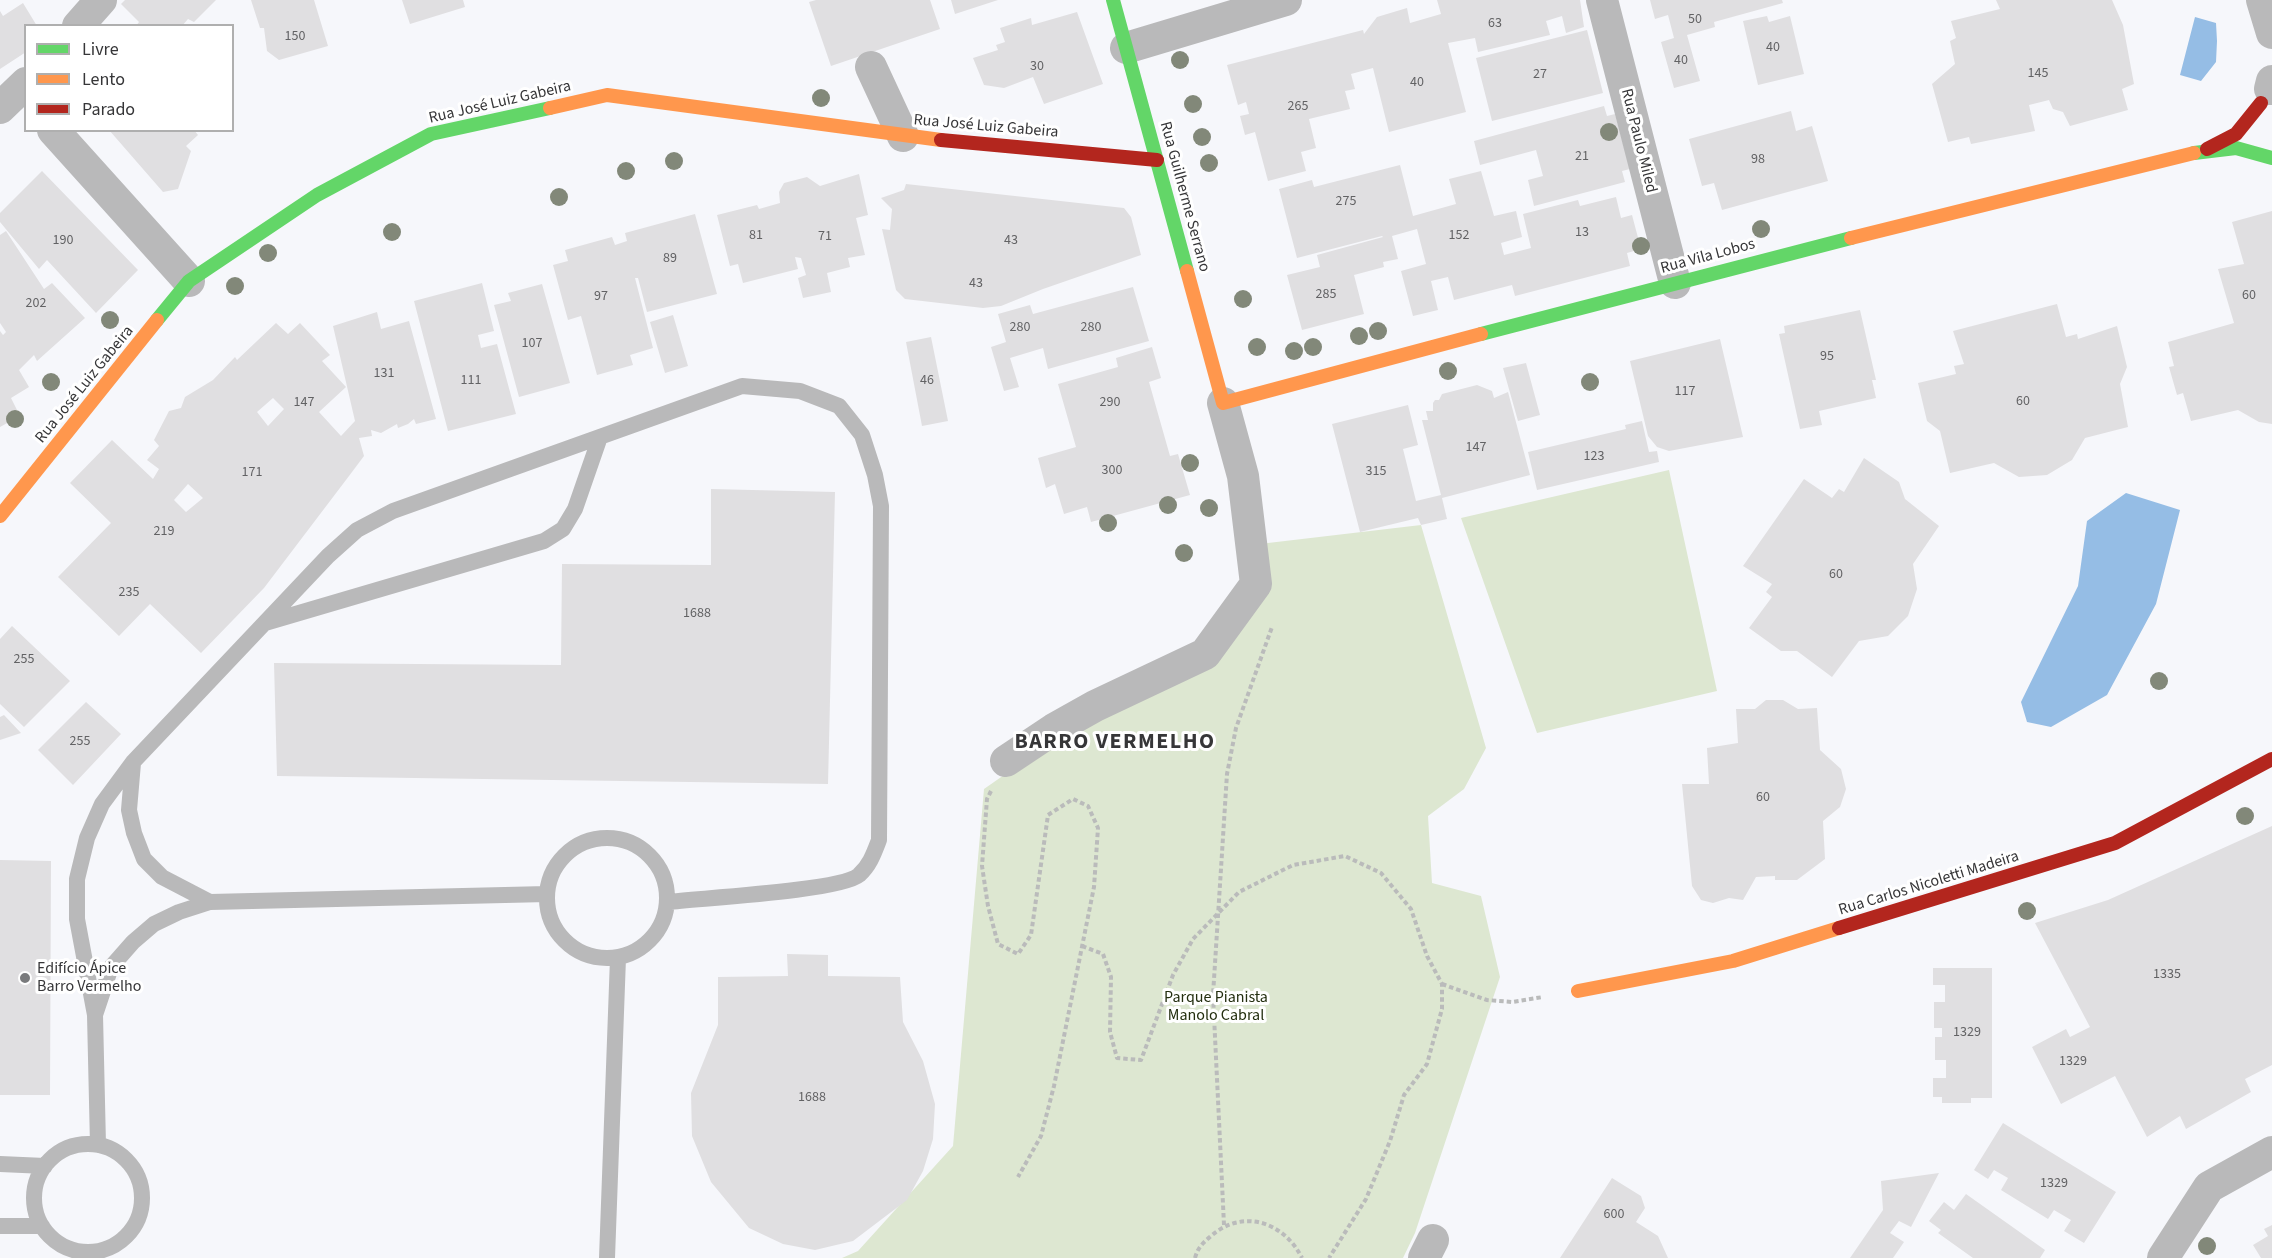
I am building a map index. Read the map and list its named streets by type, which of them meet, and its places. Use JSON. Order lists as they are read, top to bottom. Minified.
{"streets":{"street":["Rua José Luiz Gabeira","Rua Paulo Miled","Rua Guilherme Serrano","Rua Vila Lobos","Rua Carlos Nicoletti Madeira"]},"crossings":[["Rua José Luiz Gabeira","Rua Guilherme Serrano"],["Rua Paulo Miled","Rua Vila Lobos"],["Rua Guilherme Serrano","Rua Vila Lobos"]],"districts":["BARRO VERMELHO"],"parks":["Parque Pianista Manolo Cabral"],"places":["Edifício Ápice Barro Vermelho"],"house_numbers":["50","63","150","40","40","30","145","27","40","265","21","98","275","13","81","152","71","190","43","89","43","285","60","97","202","280","280","107","95","131","111","46","117","60","147","290","147","123","300","315","171","219","60","235","1688","255","255","60","1335","1329","1329","1688","1329","600"],"legend":["Livre","Lento","Parado"]}
